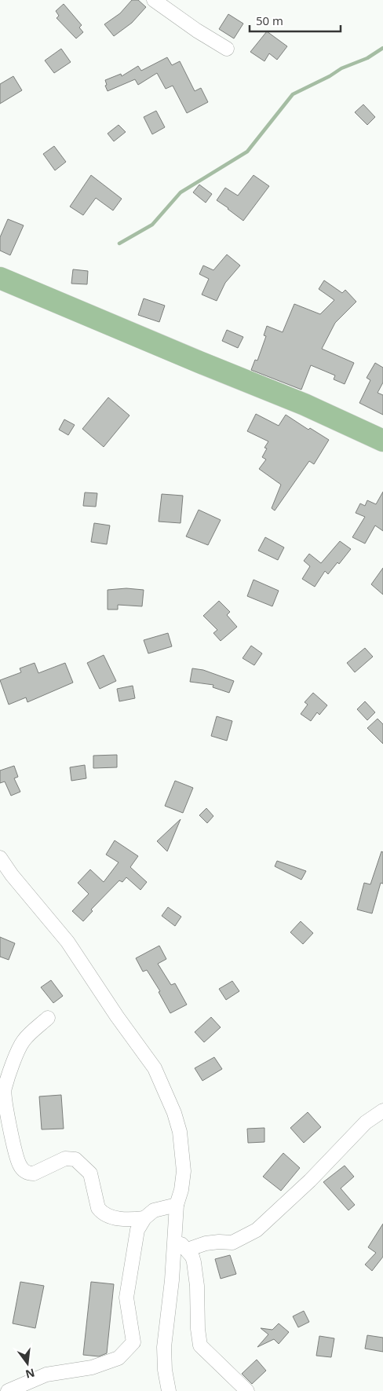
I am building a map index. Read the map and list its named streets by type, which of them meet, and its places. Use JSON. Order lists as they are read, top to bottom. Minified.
{"scale_bar":"50 m","north":"bottom"}
